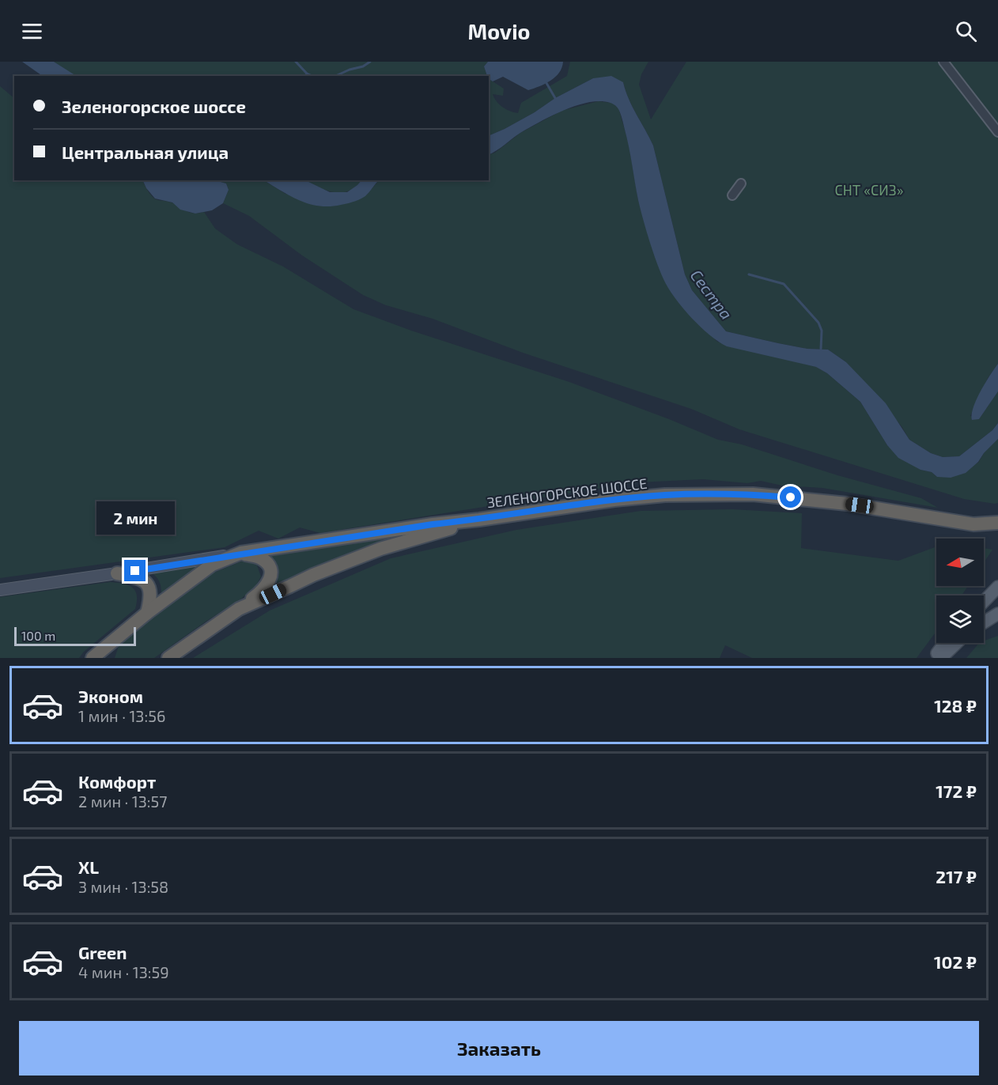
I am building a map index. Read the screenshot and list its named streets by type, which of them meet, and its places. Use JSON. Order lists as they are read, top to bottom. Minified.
{"streets":{"highway":["ЗЕЛЕНОГОРСКОЕ ШОССЕ"]},"water":["Сестра"],"parks":["СНТ «СИЗ»"],"scale_bar":"100 m","north":"left","page":{"header":"Movio","banner":["Зеленогорское шоссе","Центральная улица"],"bubble":"2 мин","scale":"100 m","list":[{"name":"Эконом","note":"1 мин · 13:56","value":"128 ₽"},{"name":"Комфорт","note":"2 мин · 13:57","value":"172 ₽"},{"name":"XL","note":"3 мин · 13:58","value":"217 ₽"},{"name":"Green","note":"4 мин · 13:59","value":"102 ₽"}],"buttons":"Заказать"}}
